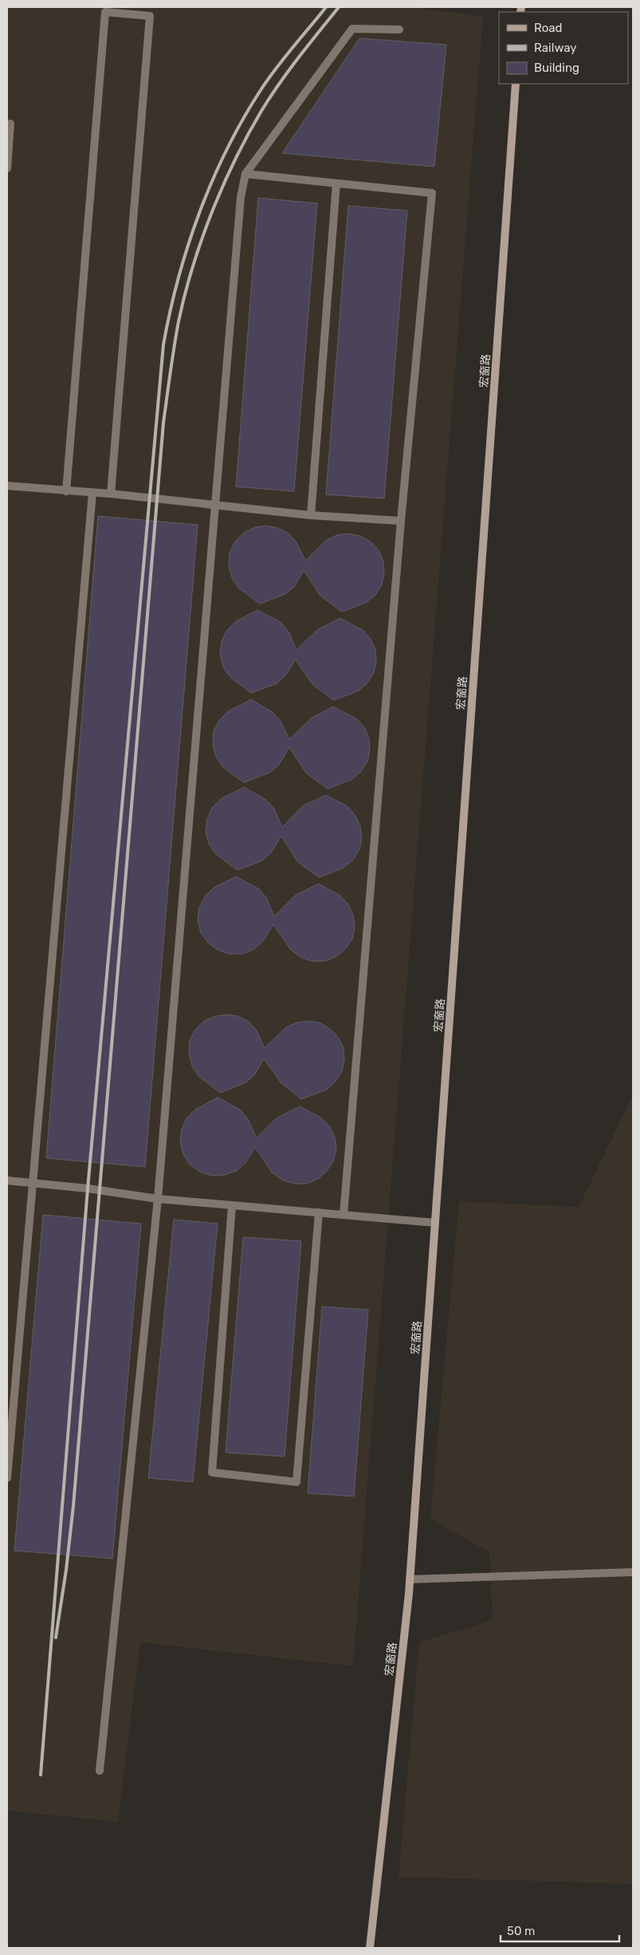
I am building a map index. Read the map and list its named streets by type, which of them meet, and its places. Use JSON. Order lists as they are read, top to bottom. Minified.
{"streets":{"street":["宏奤路"]},"legend":["Road","Railway","Building"],"scale_bar":"50 m"}
